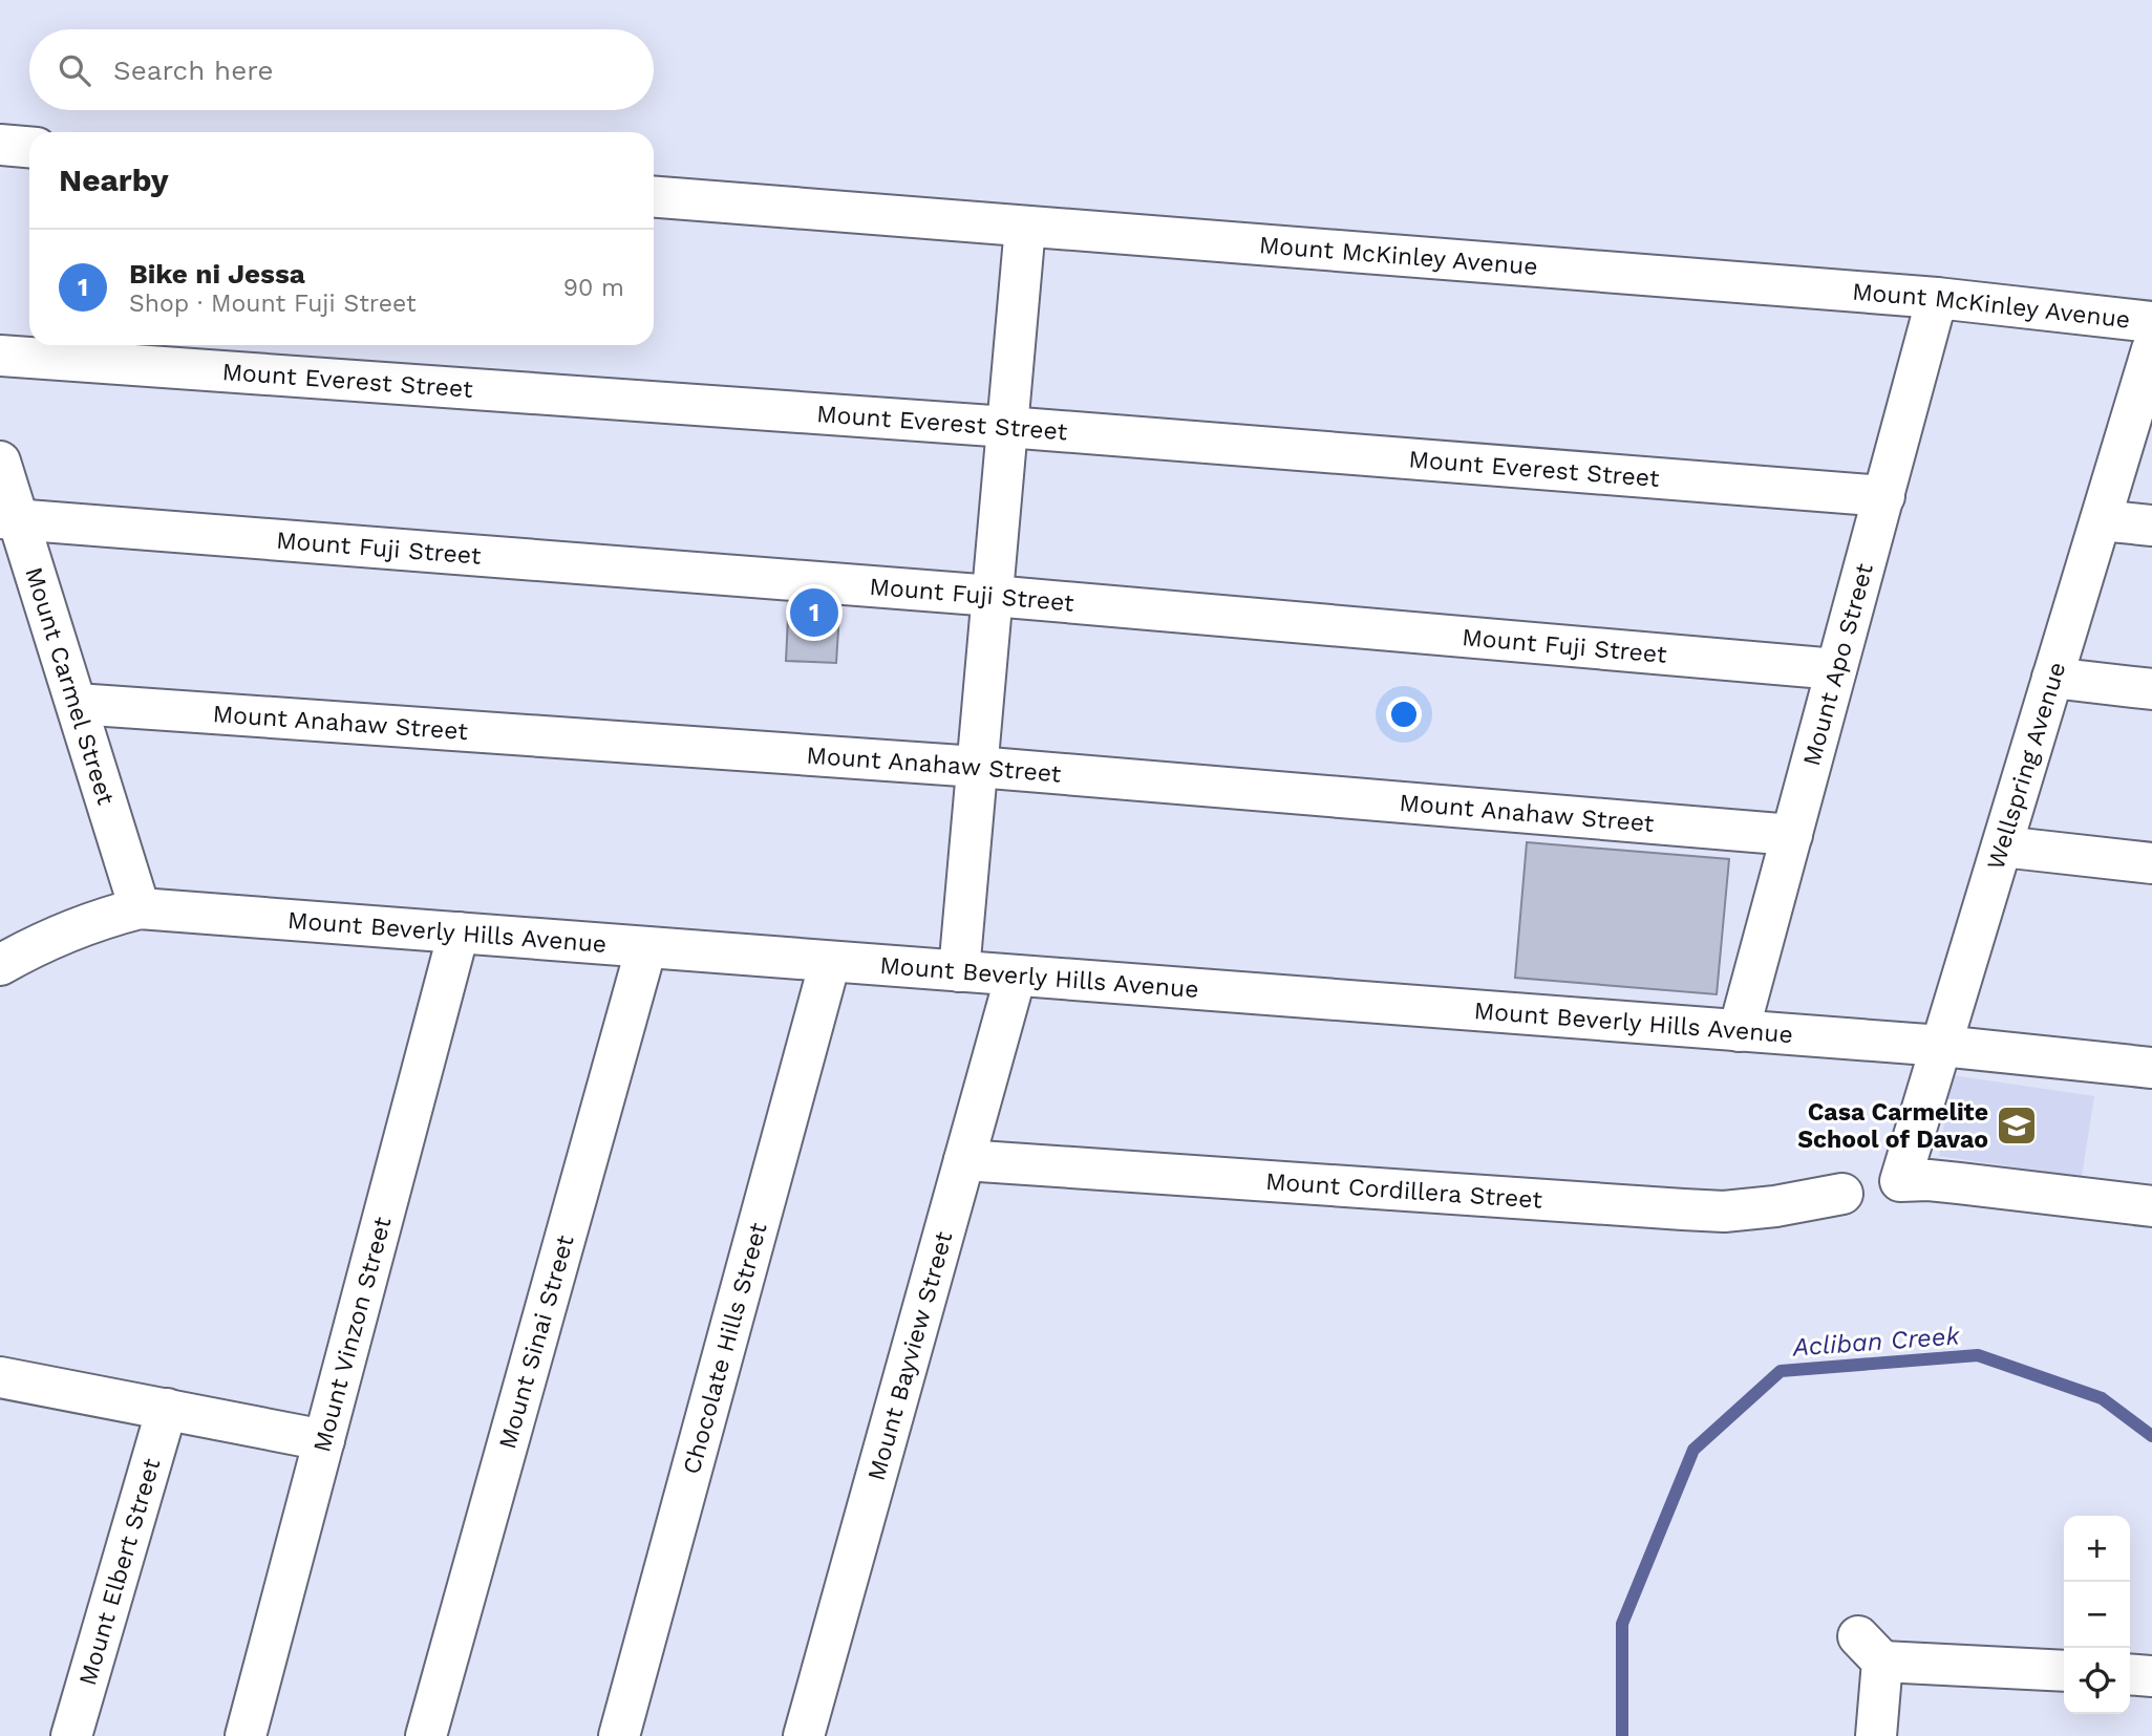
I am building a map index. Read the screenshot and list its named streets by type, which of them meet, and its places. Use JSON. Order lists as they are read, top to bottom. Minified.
{"streets":{"street":["Mount McKinley Avenue","Mount Everest Street","Mount Fuji Street","Mount Apo Street","Mount Carmel Street","Mount Anahaw Street","Wellspring Avenue","Mount Beverly Hills Avenue","Mount Cordillera Street","Mount Vinzon Street","Mount Sinai Street","Chocolate Hills Street","Mount Bayview Street","Mount Elbert Street"]},"crossings":[["Mount McKinley Avenue","Mount Apo Street"],["Mount Everest Street","Mount Apo Street"],["Mount Fuji Street","Mount Apo Street"],["Mount Fuji Street","Mount Carmel Street"],["Mount Apo Street","Mount Anahaw Street"],["Mount Apo Street","Mount Beverly Hills Avenue"],["Mount Carmel Street","Mount Anahaw Street"],["Mount Carmel Street","Mount Beverly Hills Avenue"],["Wellspring Avenue","Mount Beverly Hills Avenue"],["Mount Beverly Hills Avenue","Mount Vinzon Street"],["Mount Beverly Hills Avenue","Mount Sinai Street"],["Mount Beverly Hills Avenue","Chocolate Hills Street"],["Mount Beverly Hills Avenue","Mount Bayview Street"],["Mount Cordillera Street","Mount Bayview Street"]],"water":["Acliban Creek"],"places":{"school or university":["Casa Carmelite School of Davao"]},"page":{"search":"Search here","heading":"Nearby","list":[{"mark":"1","name":"Bike ni Jessa","note":"Shop · Mount Fuji Street","value":"90 m"}],"pins":"1","map_buttons":["+","−"]}}
